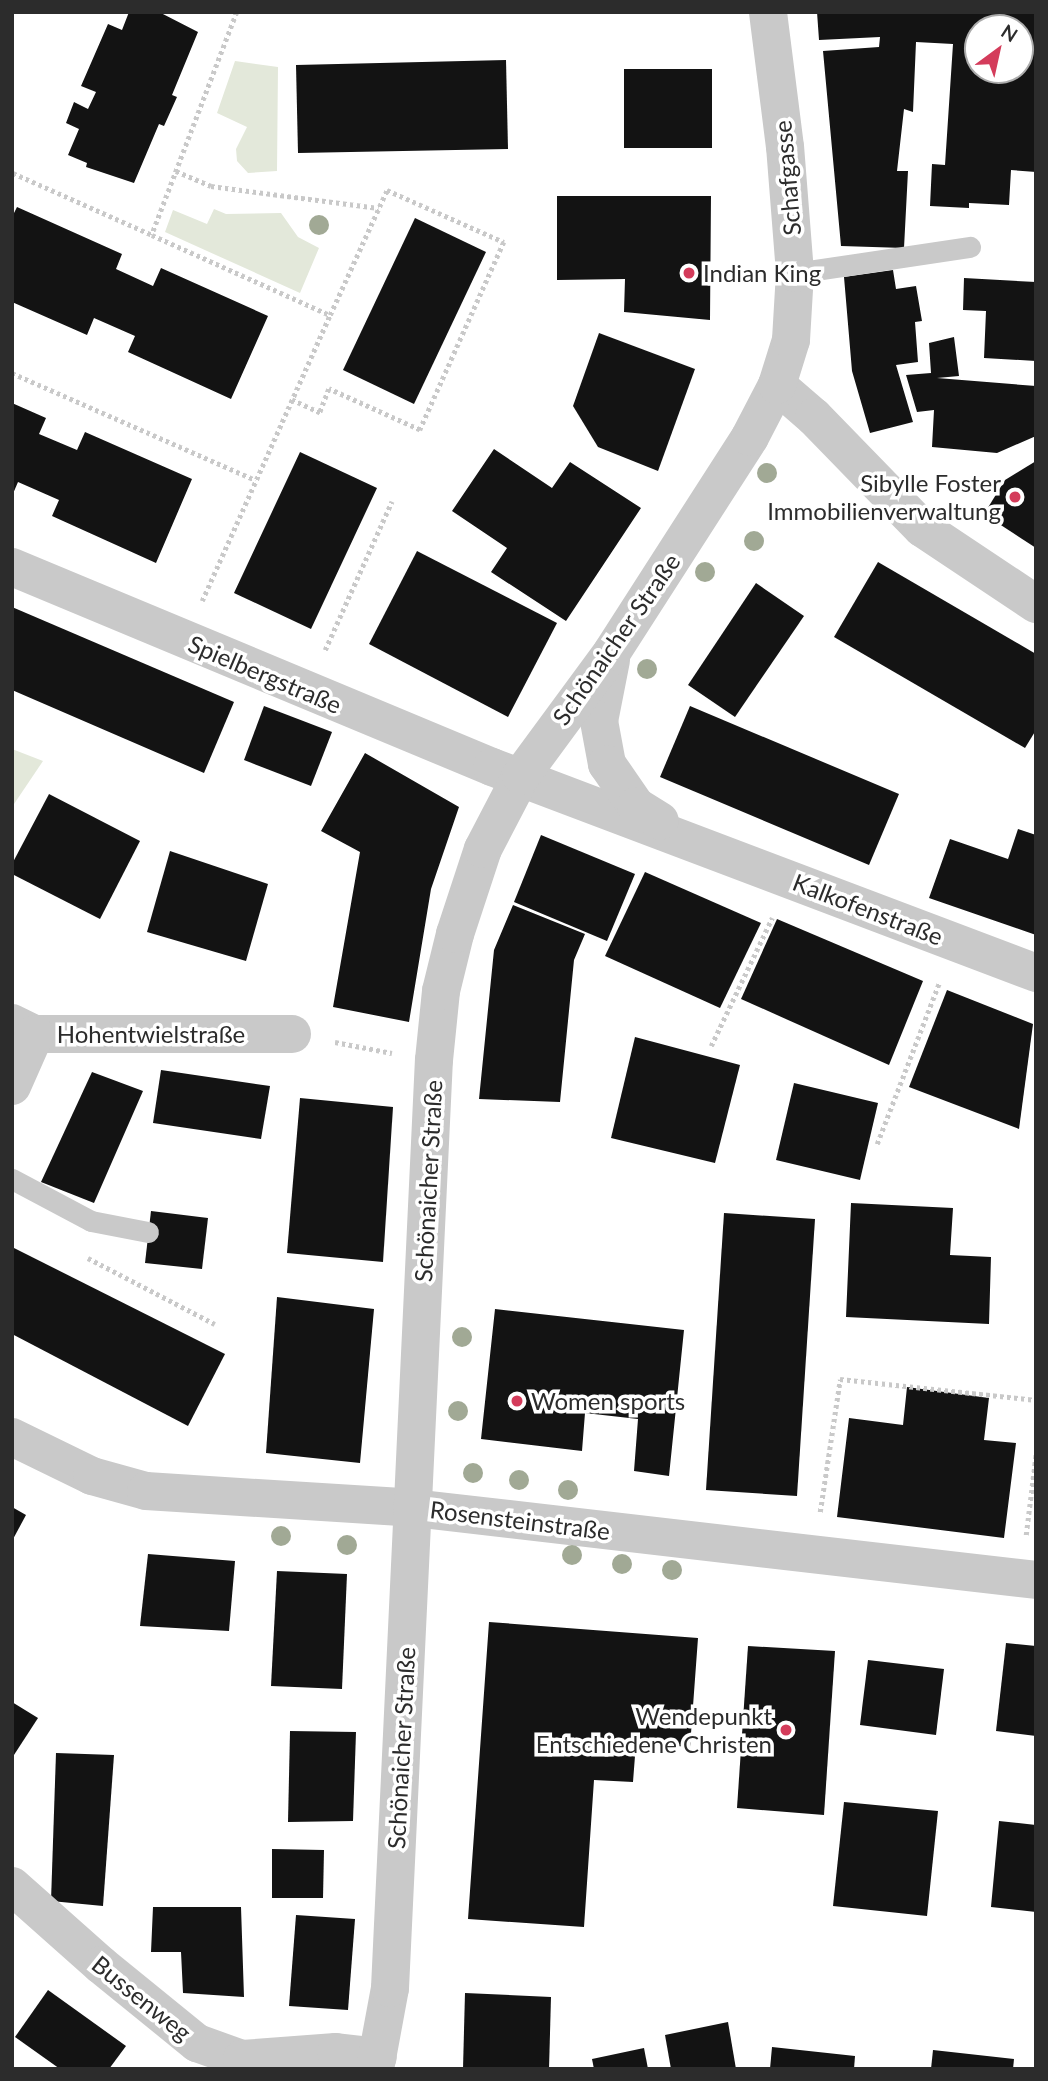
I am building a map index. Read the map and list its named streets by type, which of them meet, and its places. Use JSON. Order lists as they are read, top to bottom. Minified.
{"streets":{"street":["Schafgasse","Schönaicher Straße","Spielbergstraße","Kalkofenstraße","Hohentwielstraße","Rosensteinstraße","Bussenweg"]},"crossings":[["Schafgasse","Schönaicher Straße"],["Schönaicher Straße","Spielbergstraße"],["Schönaicher Straße","Kalkofenstraße"],["Schönaicher Straße","Rosensteinstraße"],["Schönaicher Straße","Bussenweg"],["Spielbergstraße","Kalkofenstraße"]],"places":["Indian King","Sibylle Foster Immobilienverwaltung","Women sports","Wendepunkt Entschiedene Christen"],"north":"top right"}
